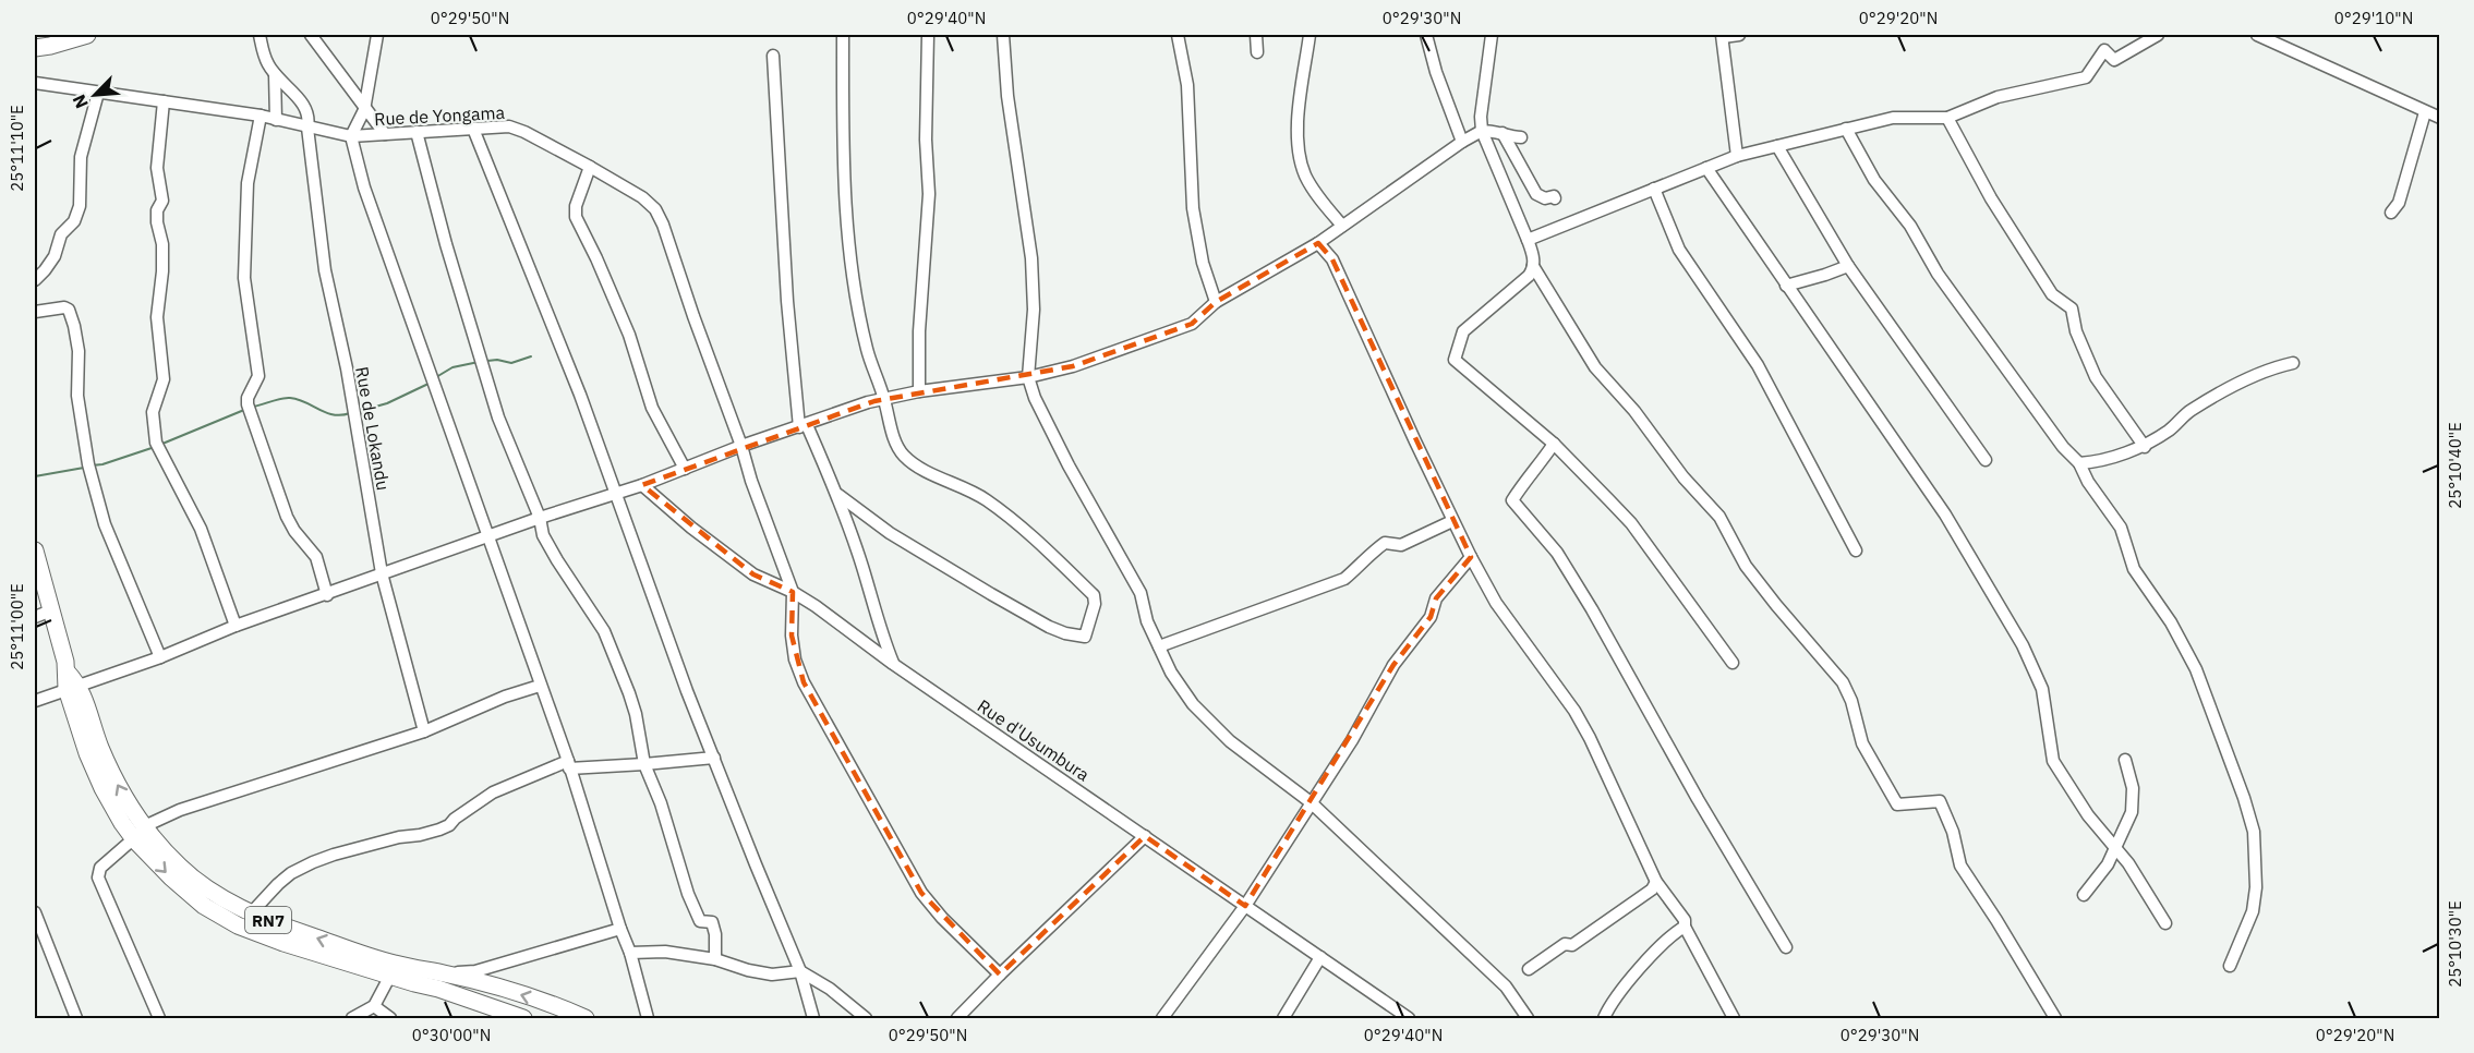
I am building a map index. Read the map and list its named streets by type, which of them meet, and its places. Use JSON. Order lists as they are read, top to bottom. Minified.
{"streets":{"main road":["RN7"],"street":["Rue de Yongama","Rue de Lokandu","Rue d'Usumbura"]},"crossings":[["Rue de Yongama","Rue de Lokandu"],["Rue de Yongama","Rue d'Usumbura"]],"north":"bottom left","coordinates":["0°29'50\"N","0°29'40\"N","0°29'30\"N","0°29'20\"N","0°29'10\"N","25°11'10\"E","25°10'40\"E","25°11'00\"E","25°10'30\"E","0°30'00\"N"]}
